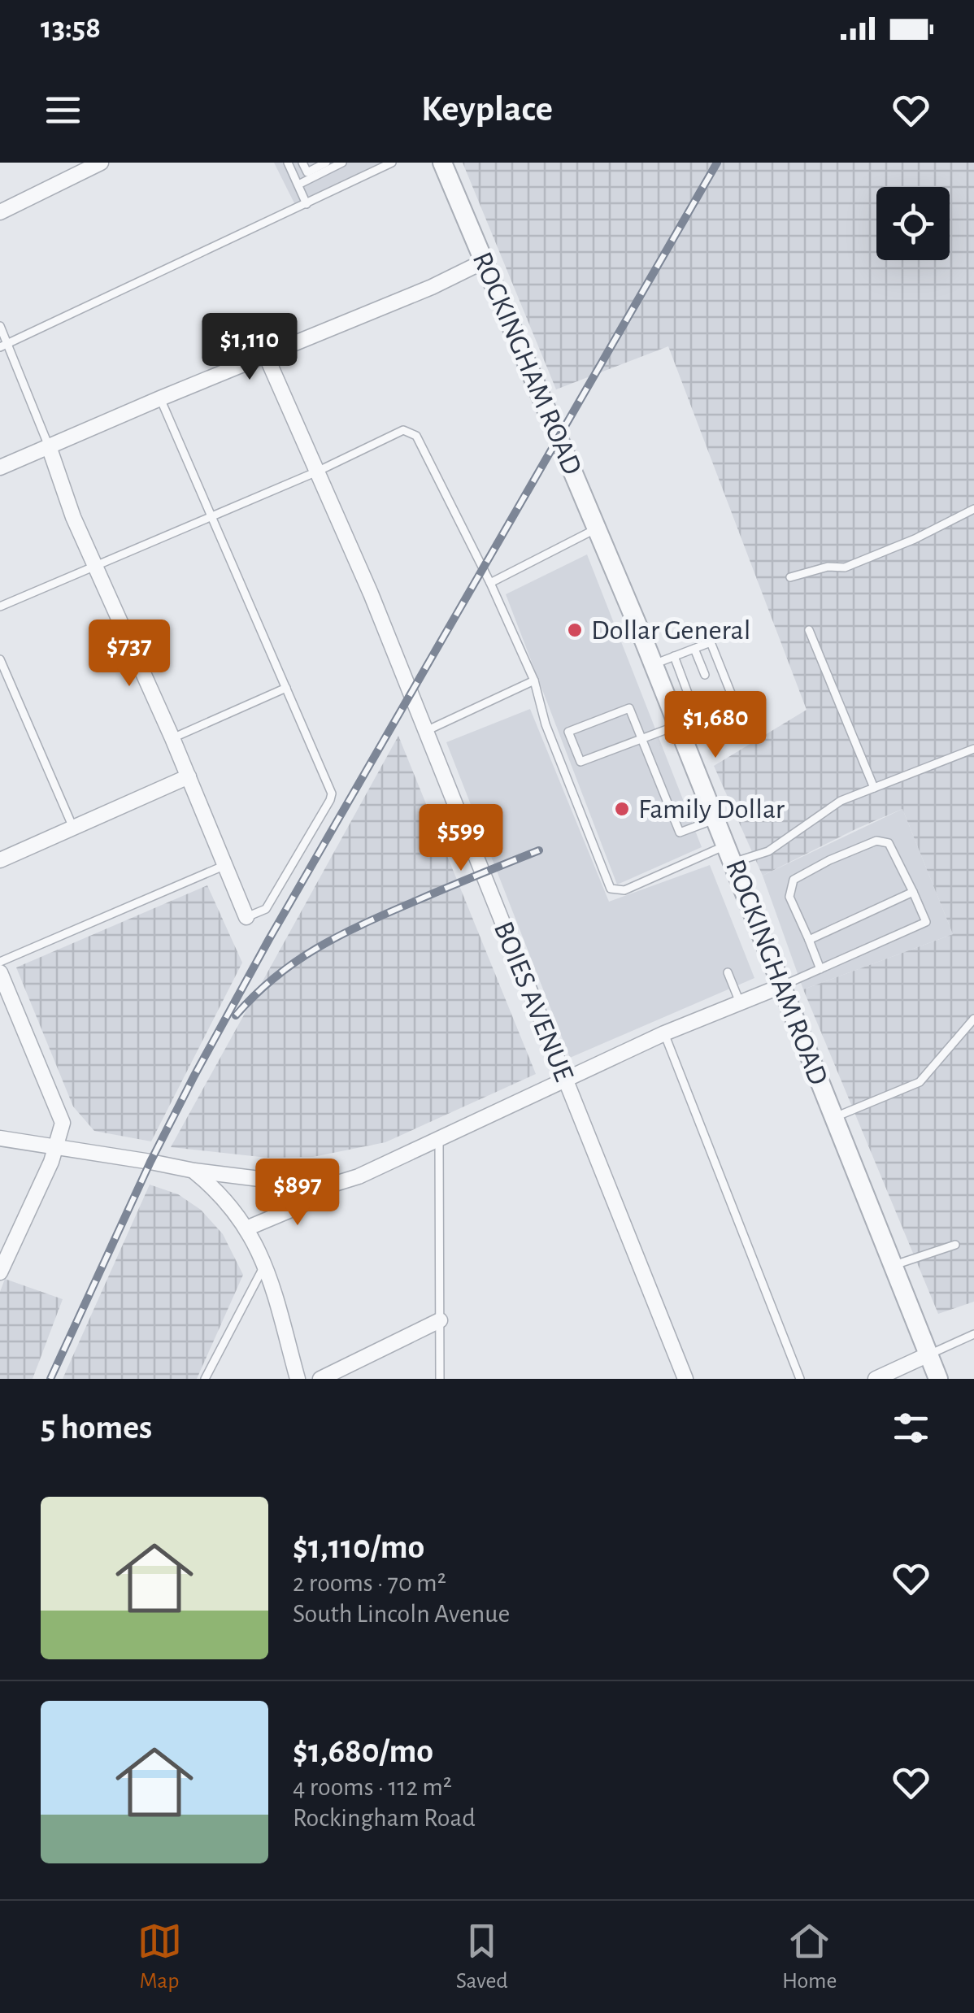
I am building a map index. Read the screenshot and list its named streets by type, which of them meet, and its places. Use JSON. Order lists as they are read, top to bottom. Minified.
{"streets":{"street":["ROCKINGHAM ROAD","BOIES AVENUE"]},"places":["Dollar General","Family Dollar"],"page":{"status":"13:58","header":"Keyplace","price":["$1,110","$737","$1,680","$599","$897"],"heading":"5 homes","list":[{"name":"$1,110/mo","note":"2 rooms · 70 m² · South Lincoln Avenue"},{"name":"$1,680/mo","note":"4 rooms · 112 m² · Rockingham Road"}],"tabs":["Map","Saved","Home"]}}
